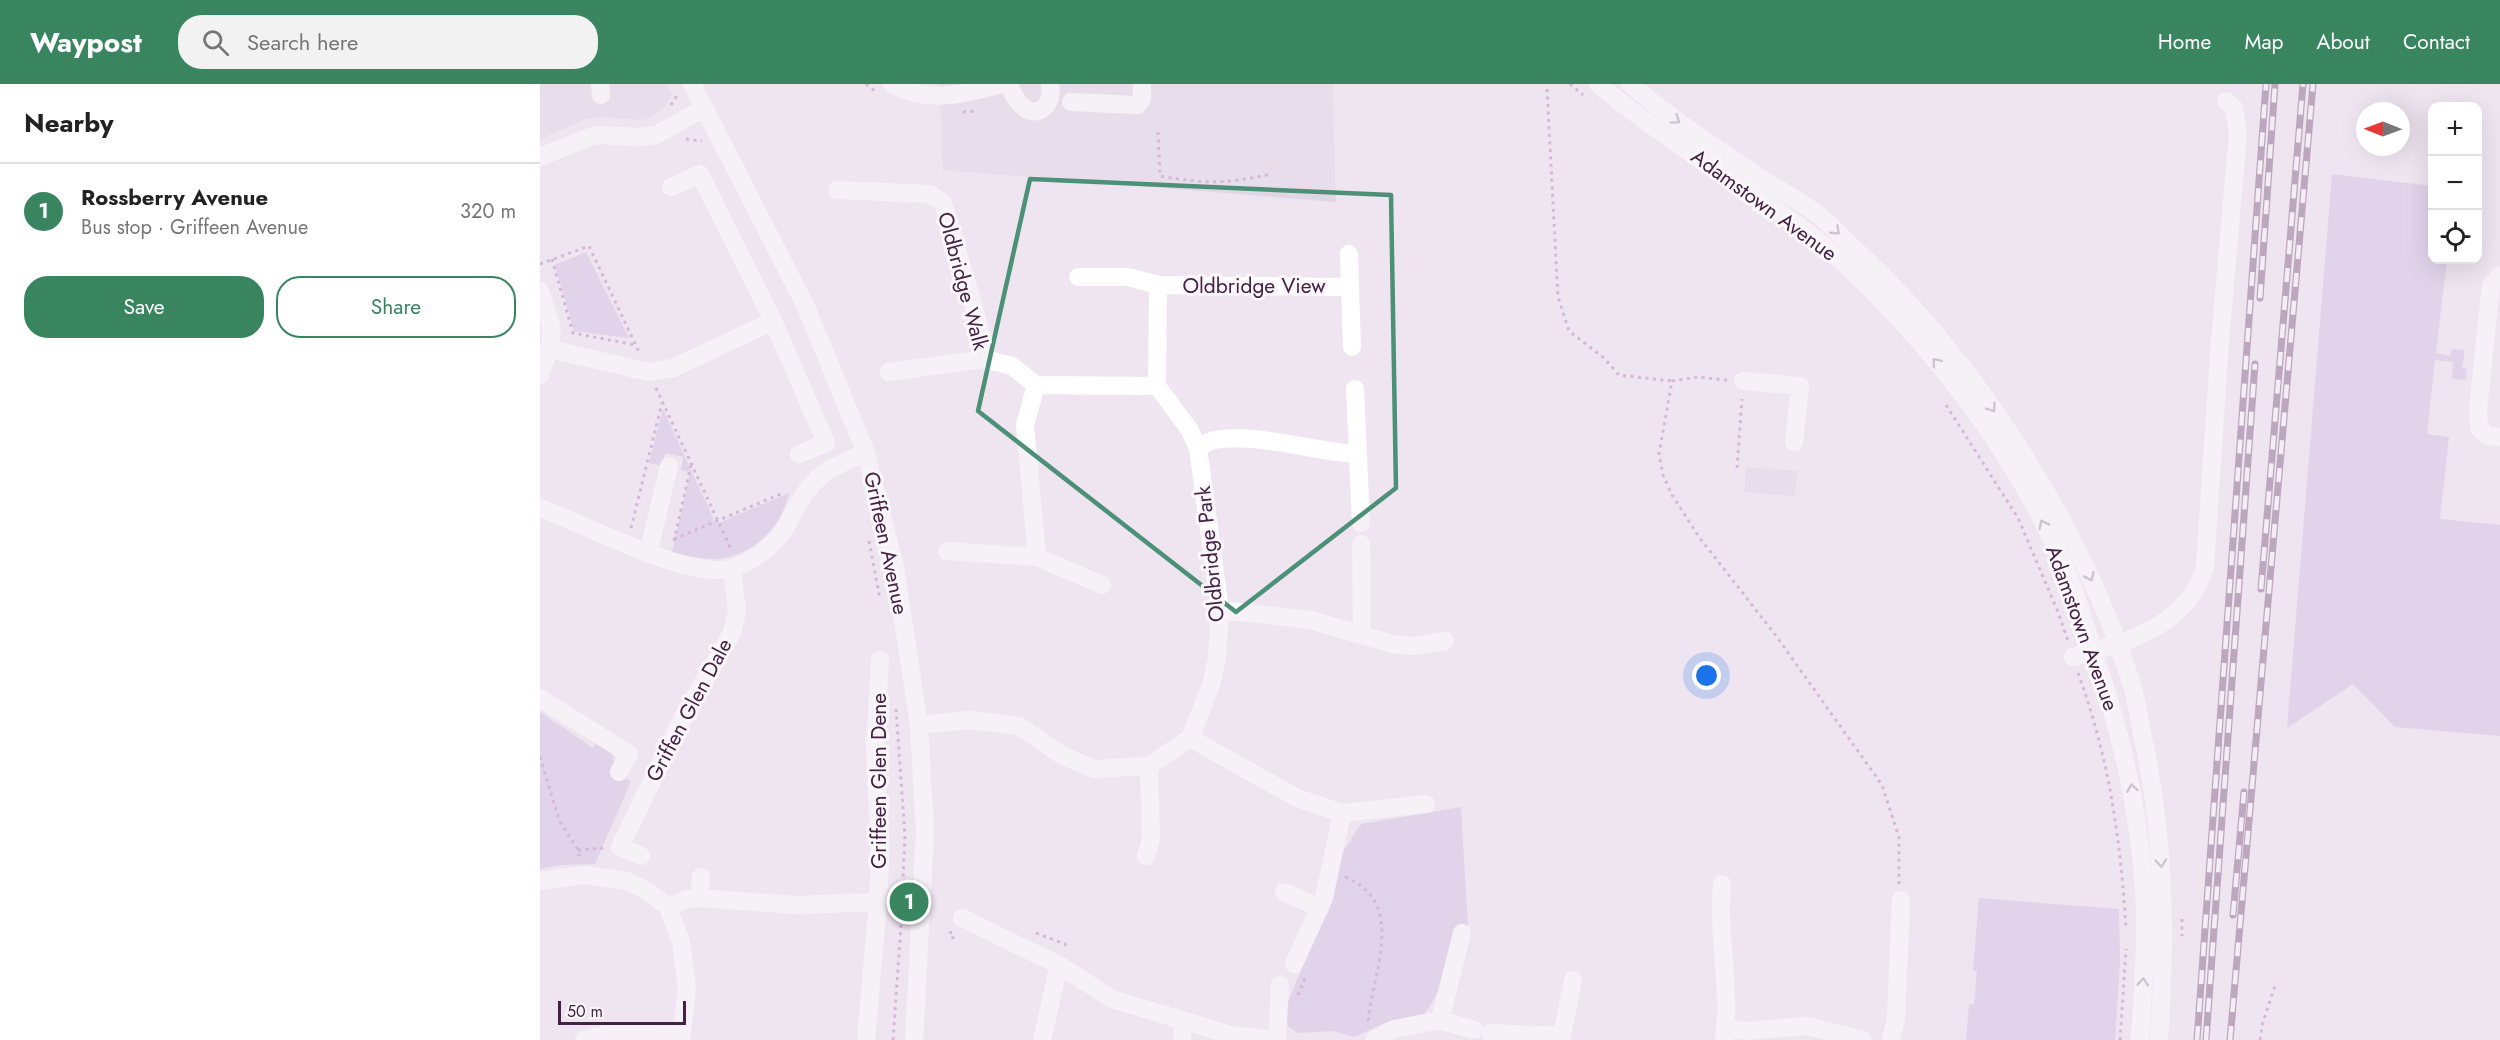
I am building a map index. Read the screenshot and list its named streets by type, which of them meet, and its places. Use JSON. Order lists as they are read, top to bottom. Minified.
{"streets":{"street":["Adamstown Avenue","Oldbridge Walk","Oldbridge View","Griffeen Avenue","Oldbridge Park","Griffen Glen Dale","Griffeen Glen Dene"]},"crossings":[["Oldbridge View","Oldbridge Park"]],"scale_bar":"50 m","north":"left","page":{"header":"Waypost","search":"Search here","nav":["Home","Map","About","Contact"],"heading":"Nearby","map_buttons":["+","−"],"list":[{"mark":"1","name":"Rossberry Avenue","note":"Bus stop · Griffeen Avenue","value":"320 m"}],"buttons":["Save","Share"],"pins":"1","scale":"50 m"}}
